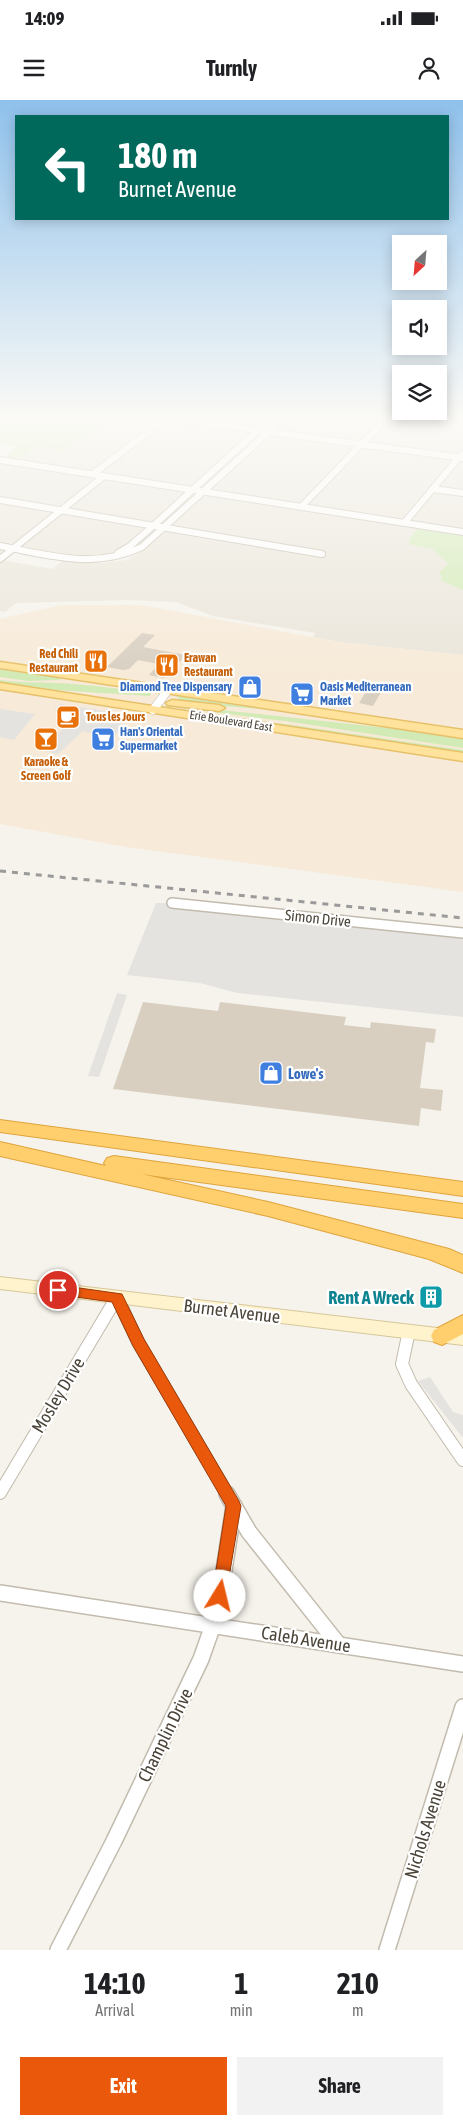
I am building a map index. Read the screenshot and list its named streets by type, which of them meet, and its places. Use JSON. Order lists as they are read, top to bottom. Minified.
{"streets":{"main road":["Erie Boulevard East"],"street":["Simon Drive","Burnet Avenue","Mosley Drive","Caleb Avenue","Champlin Drive","Nichols Avenue"]},"crossings":[["Burnet Avenue","Mosley Drive"],["Caleb Avenue","Champlin Drive"]],"places":{"restaurant":["Red Chili Restaurant","Erawan Restaurant"],"shop":["Diamond Tree Dispensary","Lowe's"],"supermarket":["Oasis Mediterranean Market","Han's Oriental Supermarket"],"cafe":["Tous les Jours"],"bar":["Karaoke & Screen Golf"],"building":["Rent A Wreck"]},"north":"bottom left","page":{"status":"14:09","header":"Turnly","turn":["180 m","Burnet Avenue"],"eta":["14:10","Arrival","1","min","210","m"],"buttons":["Exit","Share"]}}
